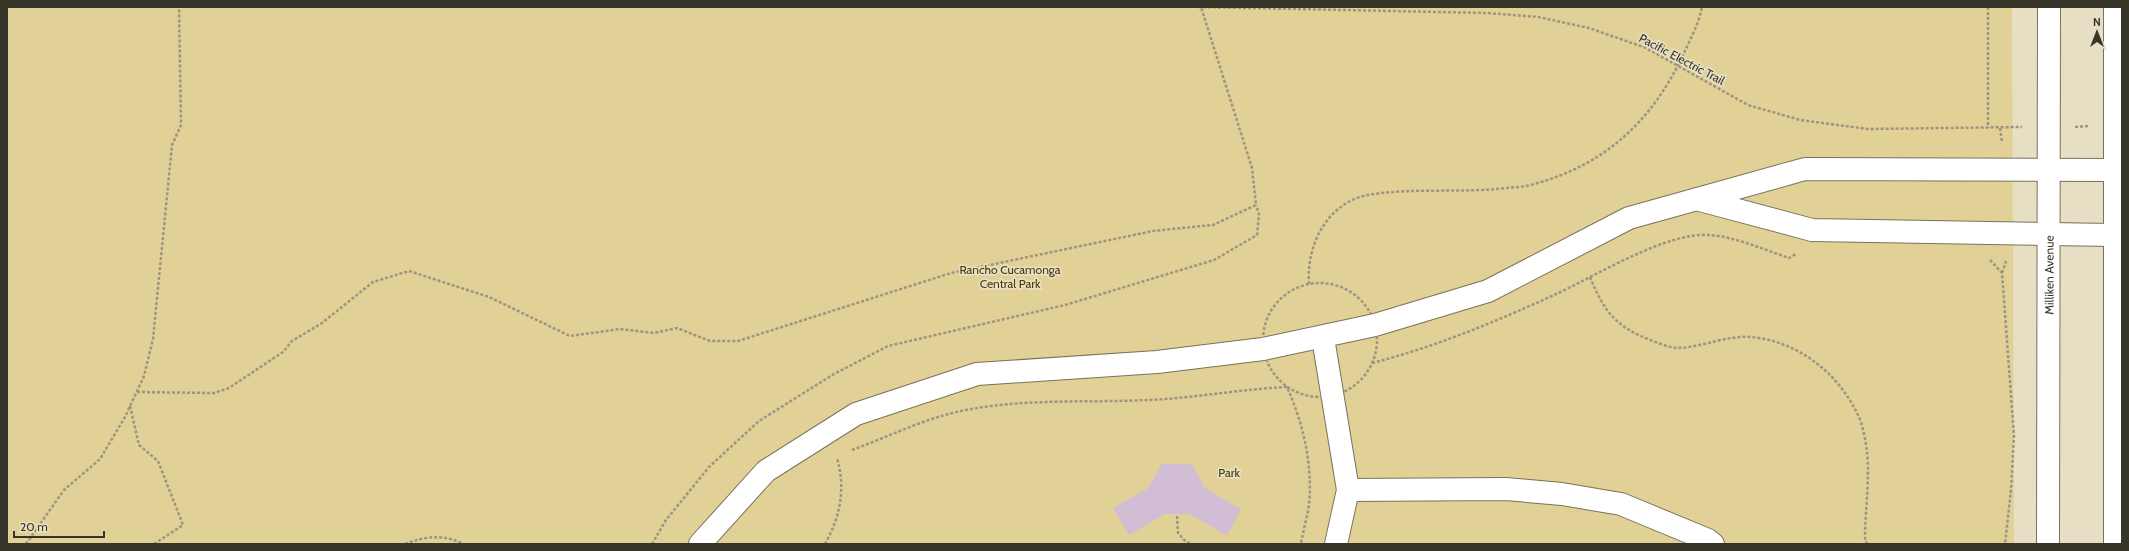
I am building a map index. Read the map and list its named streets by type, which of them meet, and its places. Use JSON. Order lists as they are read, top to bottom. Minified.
{"streets":{"main road":["Milliken Avenue"],"path":["Pacific Electric Trail"]},"parks":["Rancho Cucamonga Central Park","Park"],"scale_bar":"20 m","north":"top"}
